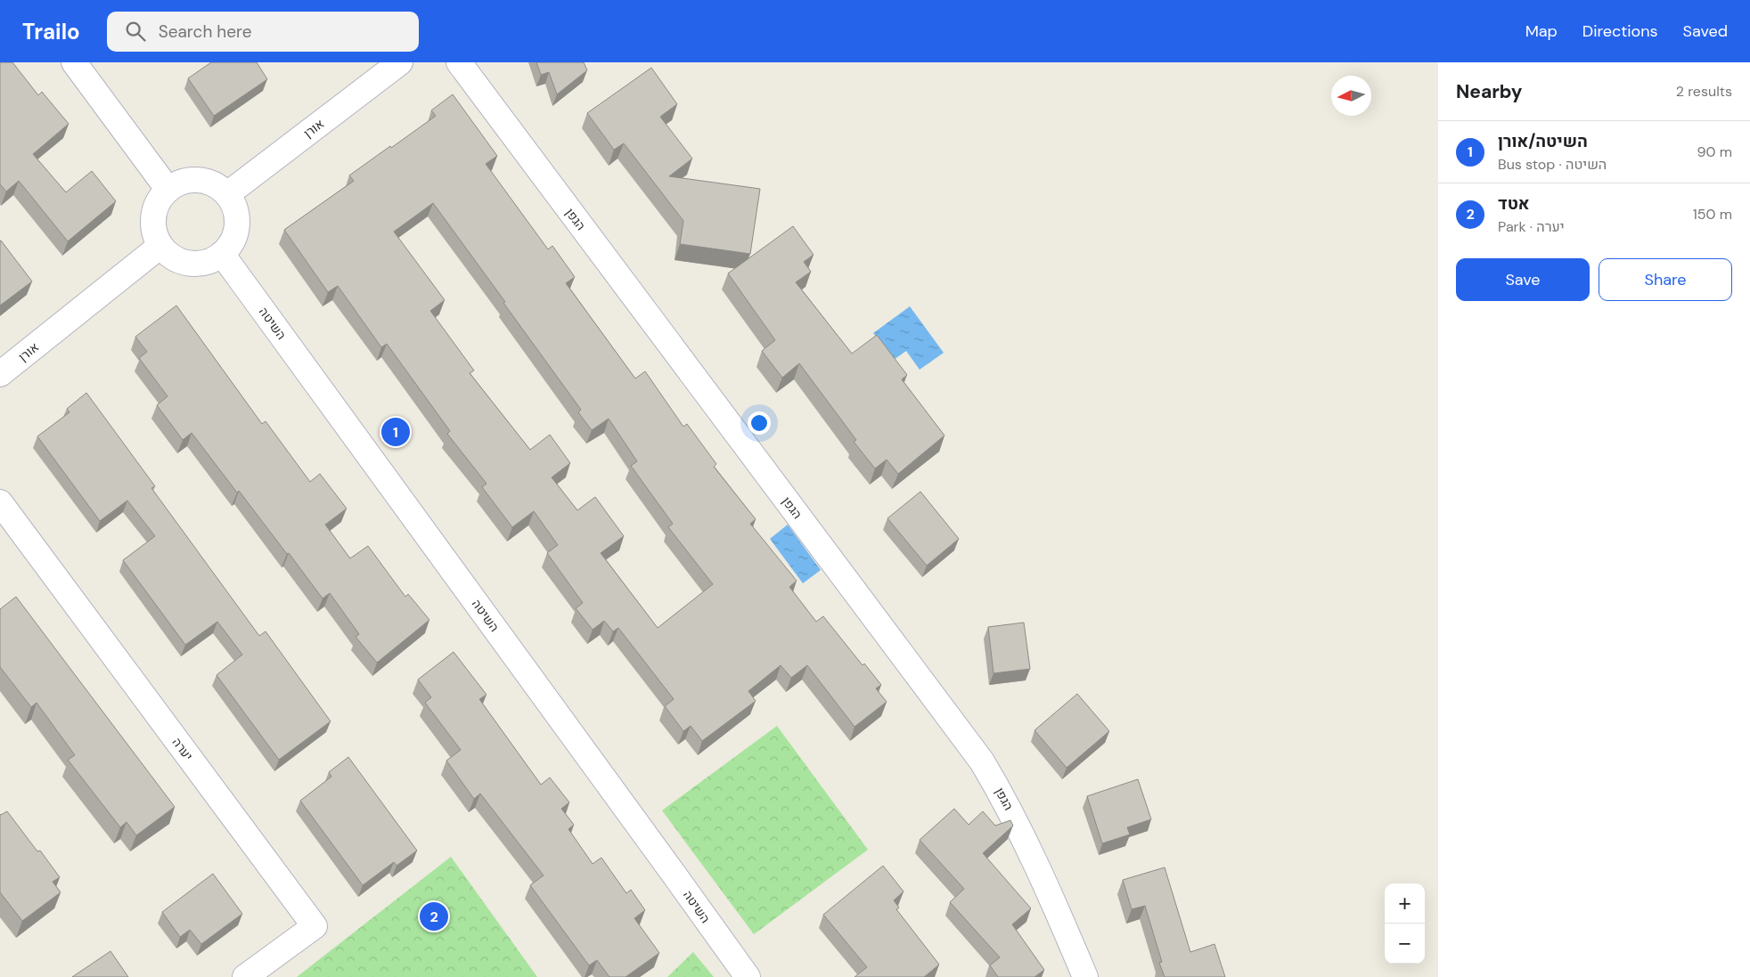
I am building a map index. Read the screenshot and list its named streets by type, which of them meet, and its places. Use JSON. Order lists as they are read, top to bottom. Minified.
{"streets":{"street":["אורן","הגפן","השיטה","יערה"]},"crossings":[["אורן","השיטה"]],"north":"left","page":{"header":"Trailo","search":"Search here","nav":["Map","Directions","Saved"],"heading":["Nearby","2 results"],"list":[{"mark":"1","name":"השיטה/אורן","note":"Bus stop · השיטה","value":"90 m"},{"mark":"2","name":"אטד","note":"Park · יערה","value":"150 m"}],"buttons":["Save","Share"],"pins":["1","2"],"map_buttons":["+","−"]}}
